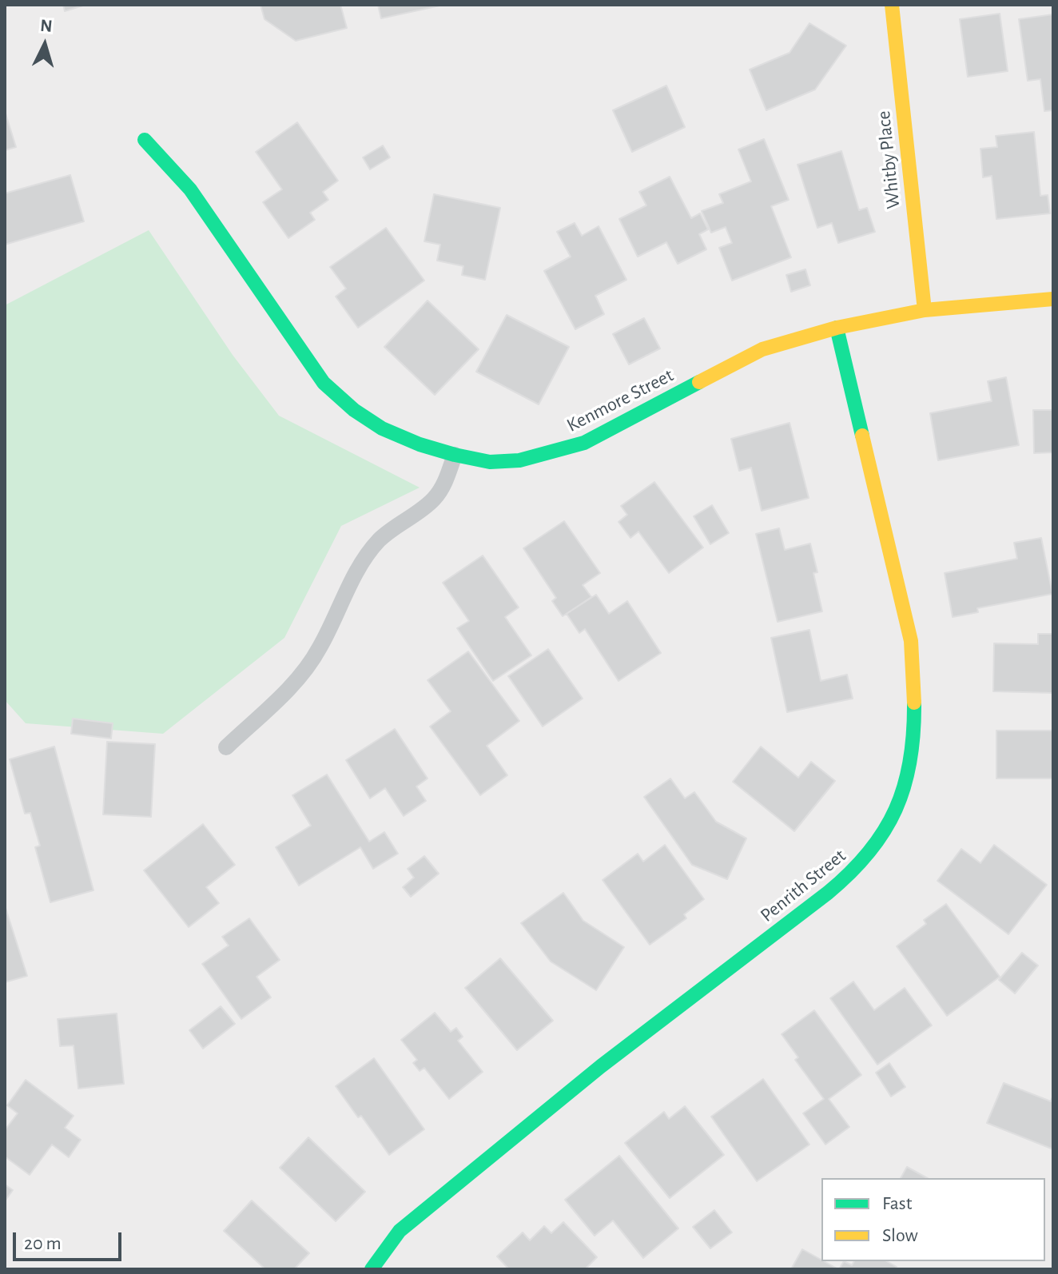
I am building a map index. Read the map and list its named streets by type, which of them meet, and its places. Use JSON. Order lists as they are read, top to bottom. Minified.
{"streets":{"street":["Whitby Place","Kenmore Street","Penrith Street"]},"crossings":[["Whitby Place","Kenmore Street"],["Kenmore Street","Penrith Street"]],"legend":["Fast","Slow"],"scale_bar":"20 m","north":"top"}
